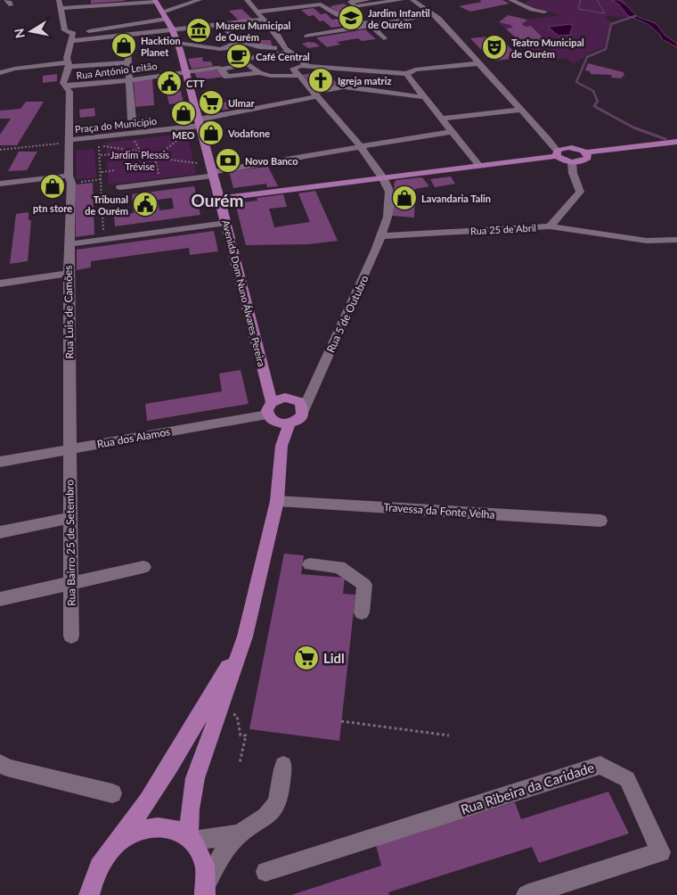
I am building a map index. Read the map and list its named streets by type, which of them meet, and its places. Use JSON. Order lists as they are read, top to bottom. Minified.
{"streets":{"main road":["Avenida Dom Nuno Álvares Pereira"],"street":["Rua António Leitão","Praça do Município","Rua 25 de Abril","Rua Luis de Camões","Rua 5 de Outubro","Rua dos Alamos","Travessa da Fonte Velha","Rua Bairro 25 de Setembro","Rua Ribeira da Caridade"]},"crossings":[["Rua António Leitão","Avenida Dom Nuno Álvares Pereira"],["Praça do Município","Avenida Dom Nuno Álvares Pereira"],["Praça do Município","Rua Luis de Camões"],["Rua 25 de Abril","Rua 5 de Outubro"],["Avenida Dom Nuno Álvares Pereira","Rua dos Alamos"],["Rua Luis de Camões","Rua dos Alamos"],["Rua Luis de Camões","Rua Bairro 25 de Setembro"],["Rua dos Alamos","Rua Bairro 25 de Setembro"]],"districts":["Ourém"],"parks":["Jardim Plessis Trévise"],"places":{"school or university":["Jardim Infantil de Ourém"],"museum":["Museu Municipal de Ourém"],"shop":["Hacktion Planet","MEO","Vodafone","ptn store","Lavandaria Talin"],"theatre":["Teatro Municipal de Ourém"],"cafe":["Café Central"],"church":["Igreja matriz"],"public building":["CTT","Tribunal de Ourém"],"supermarket":["Ulmar","Lidl"],"bank":["Novo Banco"]},"north":"left"}
